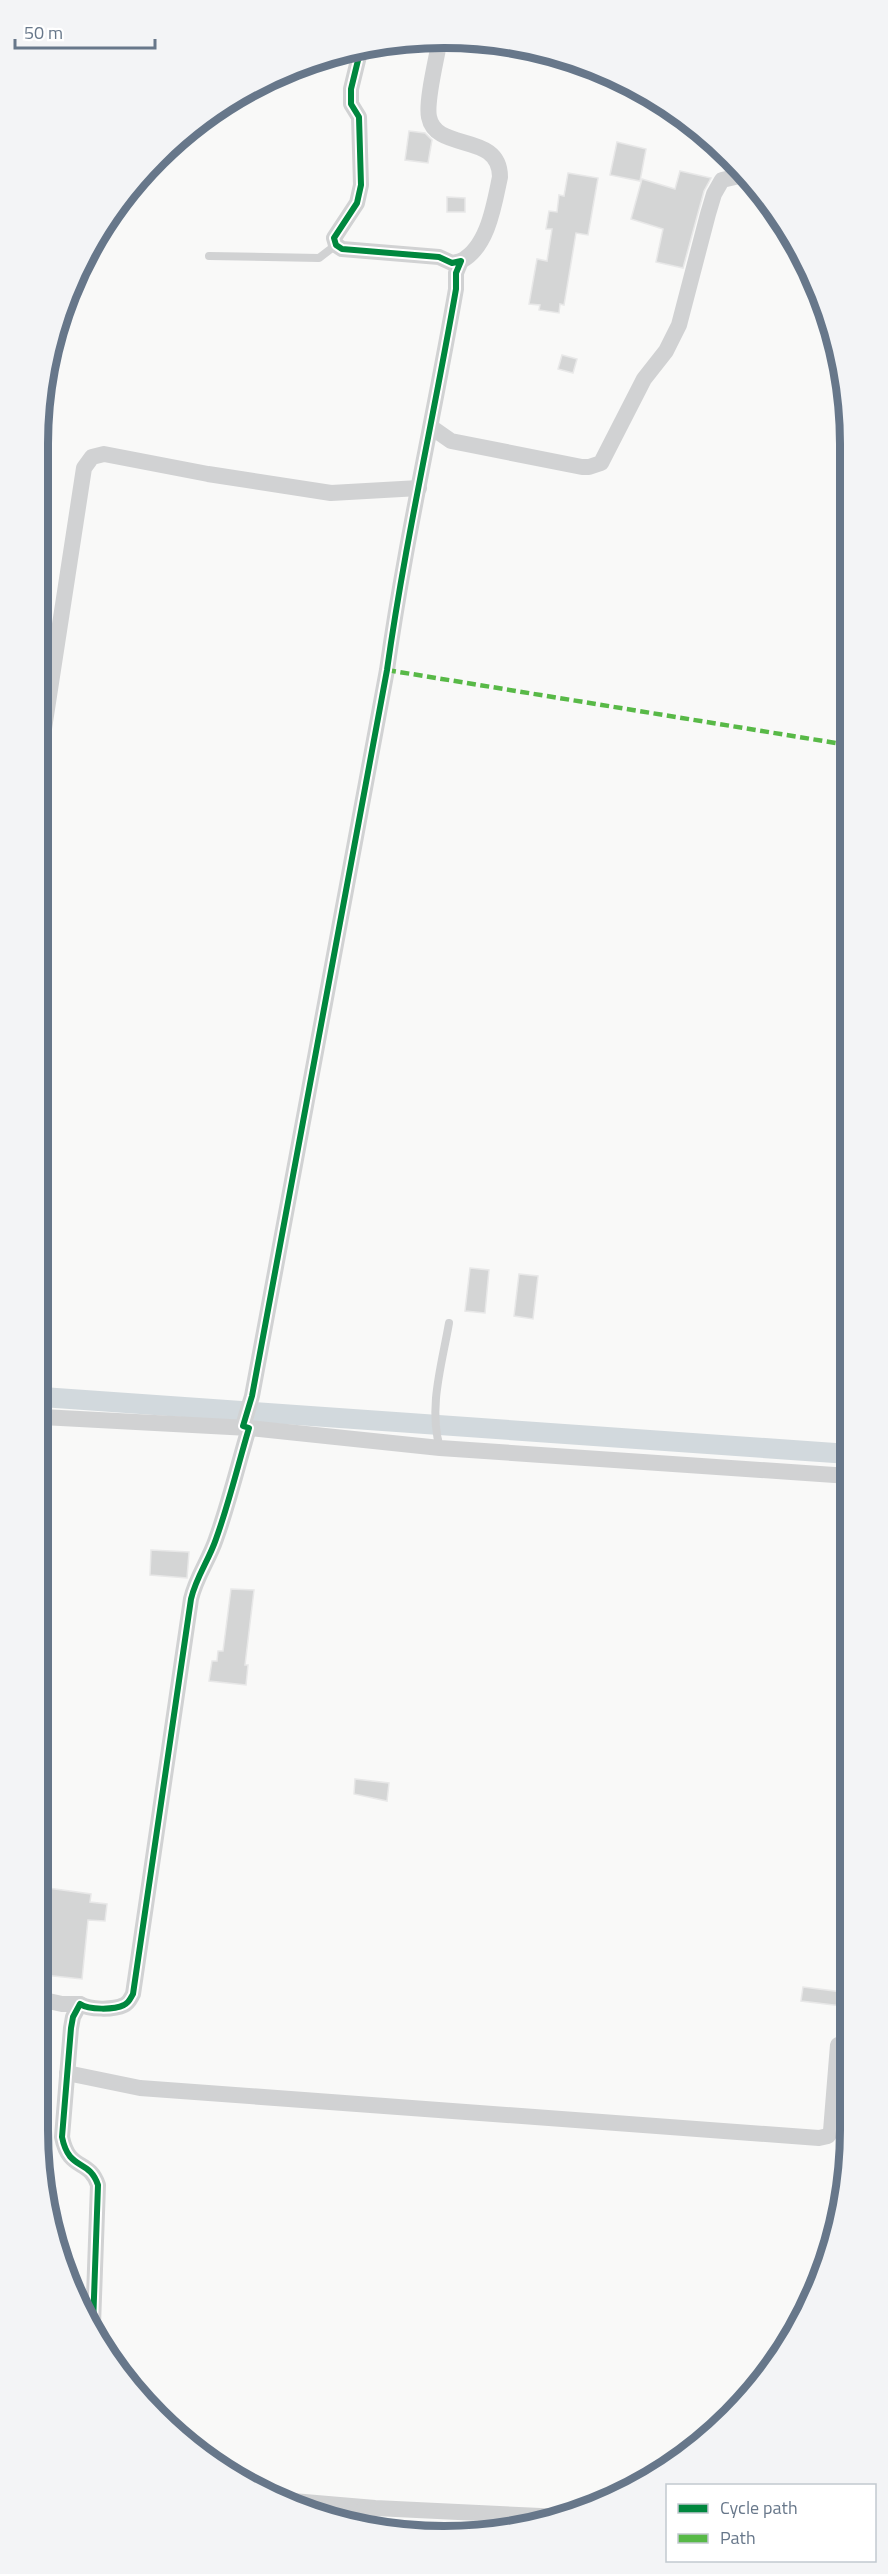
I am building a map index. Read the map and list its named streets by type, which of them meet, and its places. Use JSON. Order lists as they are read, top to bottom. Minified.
{"legend":["Cycle path","Path"],"scale_bar":"50 m"}
